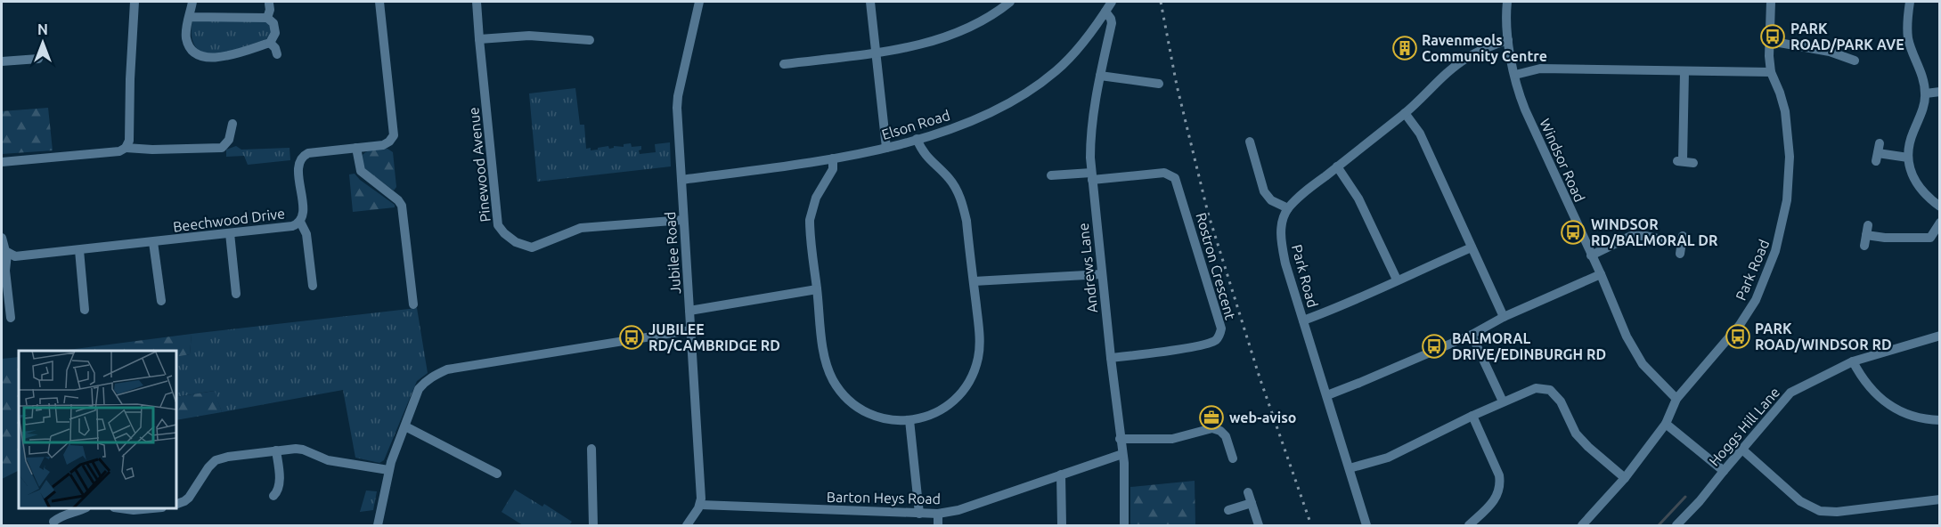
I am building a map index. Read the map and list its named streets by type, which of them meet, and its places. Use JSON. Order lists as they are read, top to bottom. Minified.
{"streets":{"street":["Elson Road","Windsor Road","Pinewood Avenue","Beechwood Drive","Jubilee Road","Rostron Crescent","Andrews Lane","Park Road","Hoggs Hill Lane","Barton Heys Road"]},"crossings":[["Elson Road","Jubilee Road"],["Elson Road","Andrews Lane"],["Windsor Road","Park Road"],["Pinewood Avenue","Jubilee Road"],["Jubilee Road","Barton Heys Road"],["Rostron Crescent","Andrews Lane"],["Andrews Lane","Barton Heys Road"]],"places":{"bus stop":["PARK ROAD/PARK AVE","WINDSOR RD/BALMORAL DR","PARK ROAD/WINDSOR RD","JUBILEE RD/CAMBRIDGE RD","BALMORAL DRIVE/EDINBURGH RD"],"building":["Ravenmeols Community Centre"],"office":["web-aviso"]},"north":"top"}
